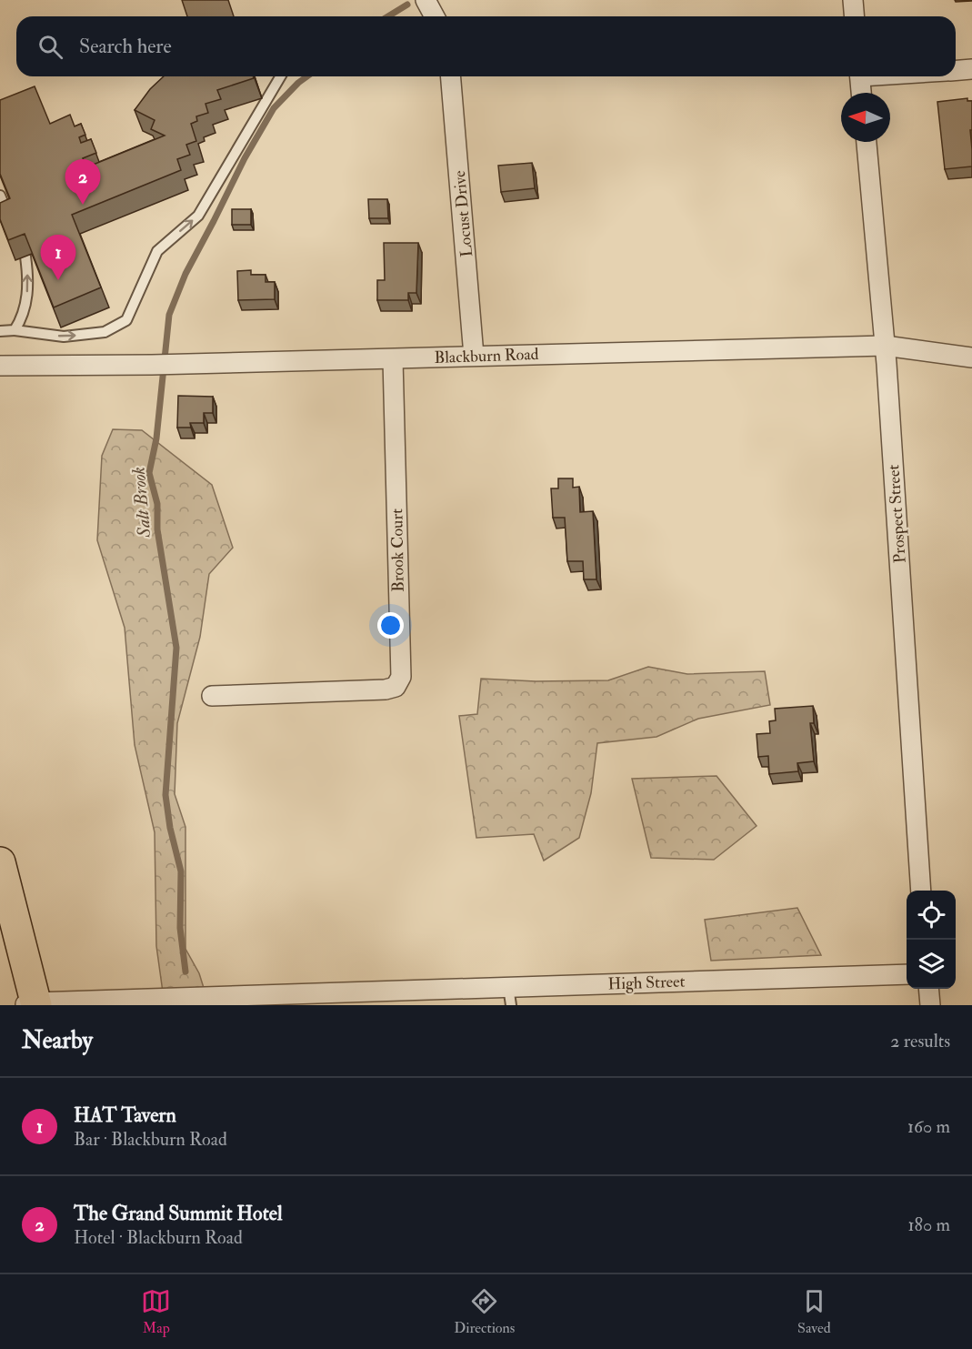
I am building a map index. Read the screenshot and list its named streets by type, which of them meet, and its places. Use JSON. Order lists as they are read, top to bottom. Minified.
{"streets":{"street":["Locust Drive","Blackburn Road","Prospect Street","Brook Court","High Street"]},"crossings":[["Locust Drive","Blackburn Road"],["Blackburn Road","Prospect Street"],["Blackburn Road","Brook Court"]],"water":["Salt Brook"],"north":"left","page":{"search":"Search here","pins":["2","1"],"heading":["Nearby","2 results"],"list":[{"mark":"1","name":"HAT Tavern","note":"Bar · Blackburn Road","value":"160 m"},{"mark":"2","name":"The Grand Summit Hotel","note":"Hotel · Blackburn Road","value":"180 m"}],"nav":["Map","Directions","Saved"]}}
